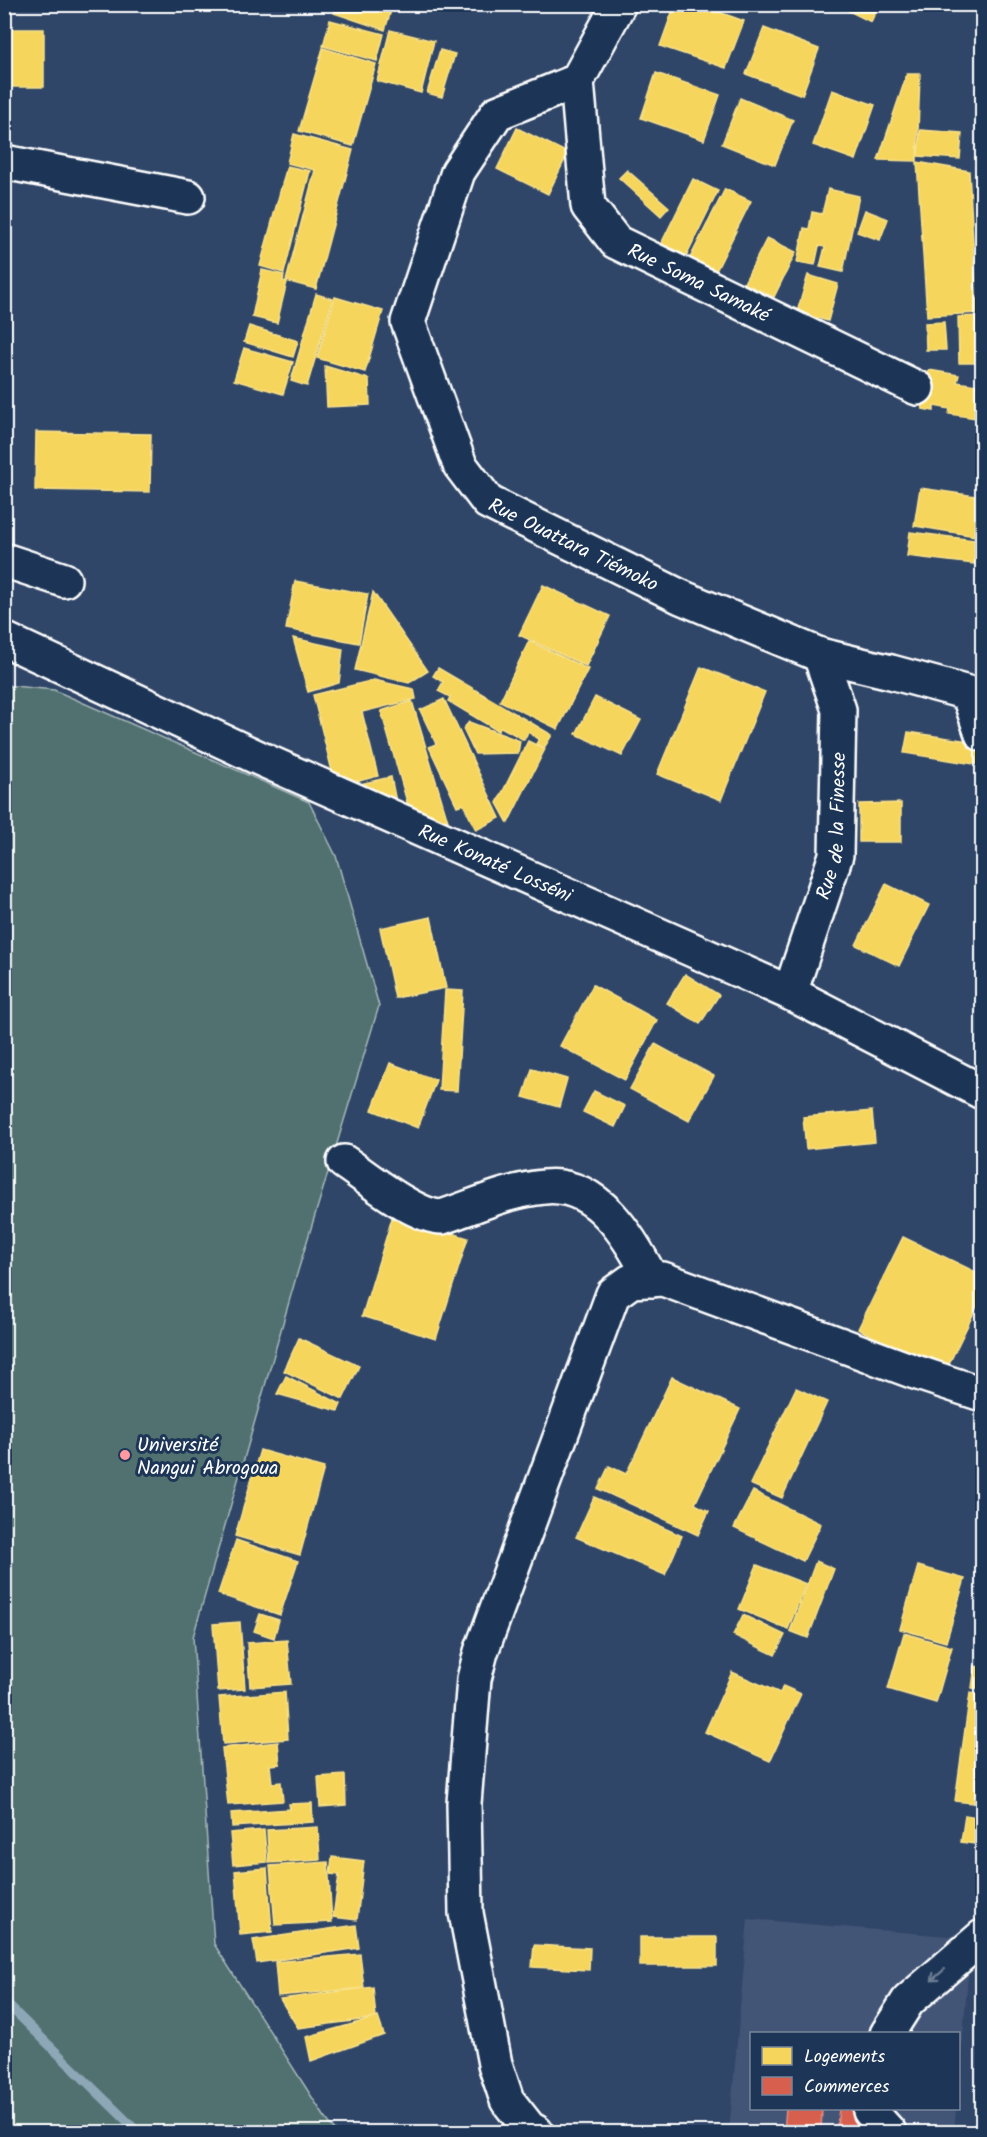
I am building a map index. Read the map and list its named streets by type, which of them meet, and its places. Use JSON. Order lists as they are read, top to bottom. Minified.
{"streets":{"street":["Rue Soma Samaké","Rue Ouattara Tiémoko","Rue de la Finesse","Rue Konaté Losséni"]},"crossings":[["Rue Soma Samaké","Rue Ouattara Tiémoko"],["Rue Ouattara Tiémoko","Rue de la Finesse"],["Rue de la Finesse","Rue Konaté Losséni"]],"places":["Université Nangui Abrogoua"],"legend":["Logements","Commerces"]}
